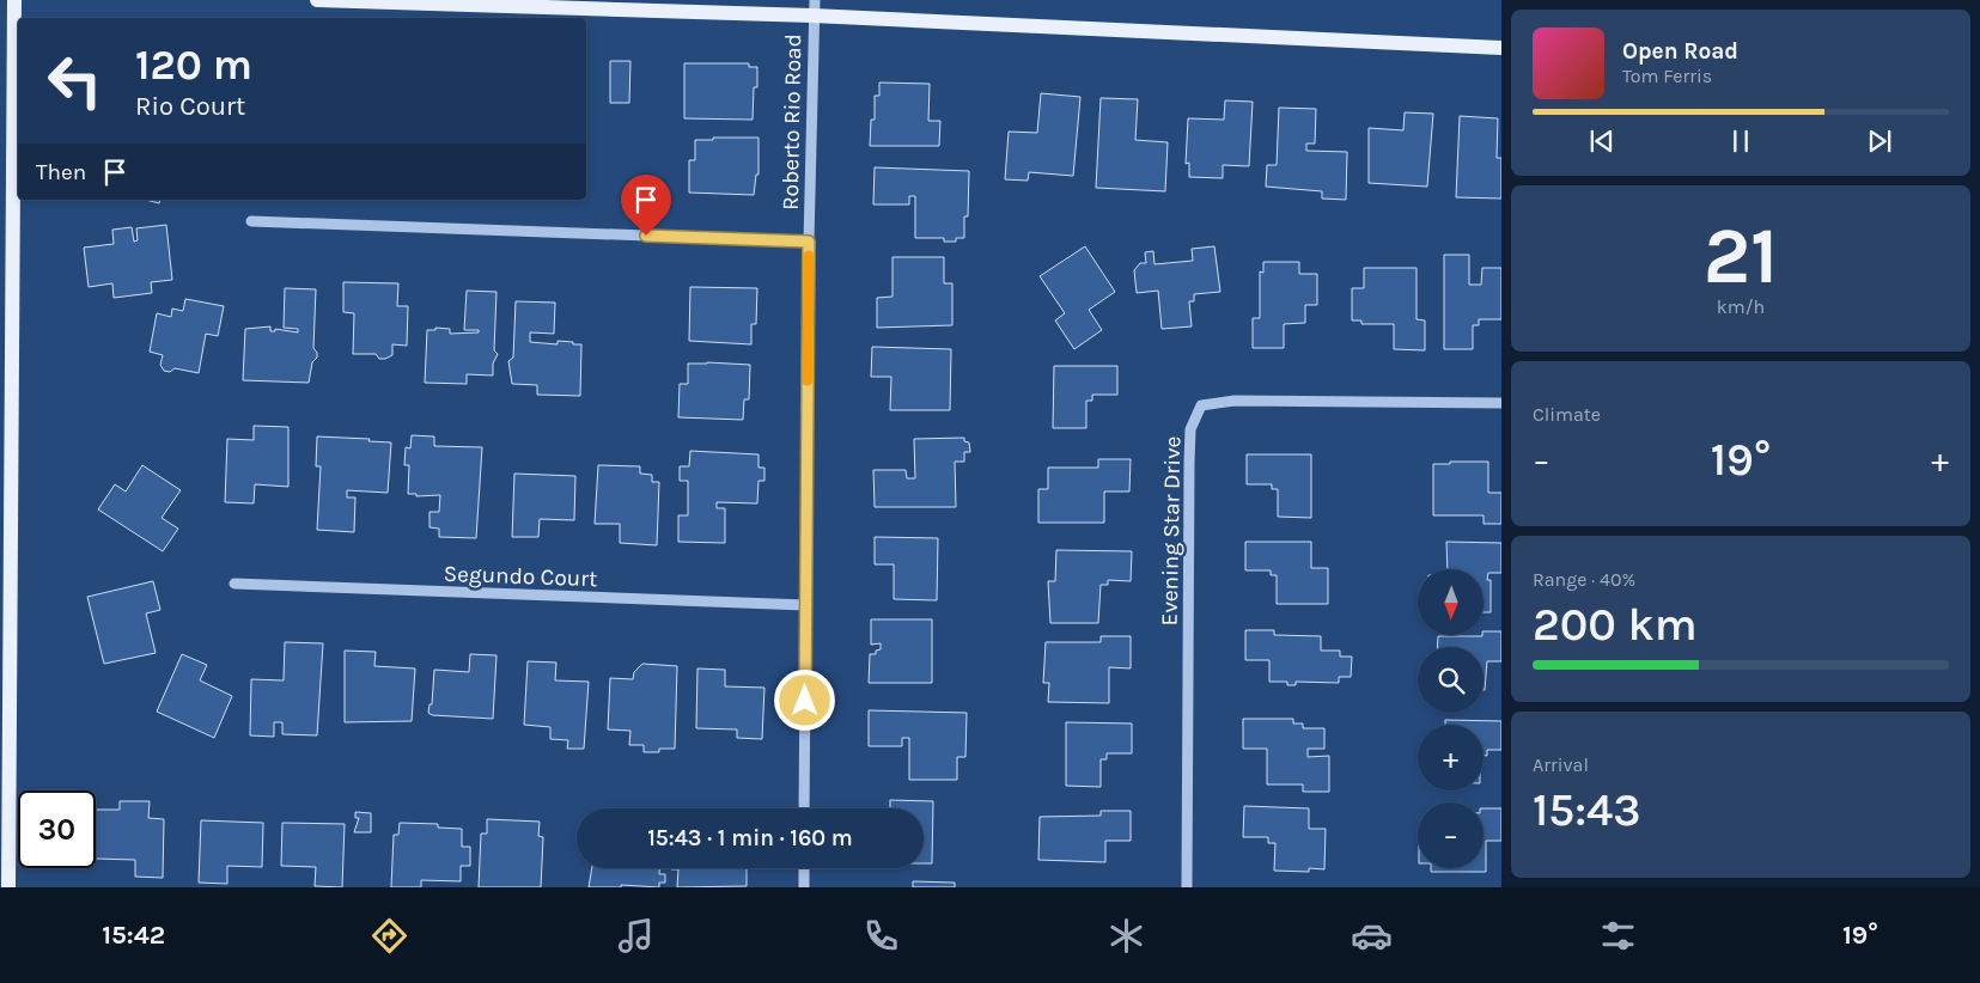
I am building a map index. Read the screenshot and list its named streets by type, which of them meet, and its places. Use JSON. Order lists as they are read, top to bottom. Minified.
{"streets":{"street":["Roberto Rio Road","Evening Star Drive","Segundo Court"]},"crossings":[["Roberto Rio Road","Segundo Court"]],"north":"bottom","page":{"turn":["120 m","Rio Court"],"song":["Open Road","Tom Ferris"],"then":"Then","tile":[["21","km/h"],"Climate",["Range · 40%","200 km"],["Arrival","15:43"]],"heat":["−","19°","+"],"map_buttons":["+","−"],"limit":"30","trip":"15:43 · 1 min · 160 m","tabs":["15:42","19°"]}}
